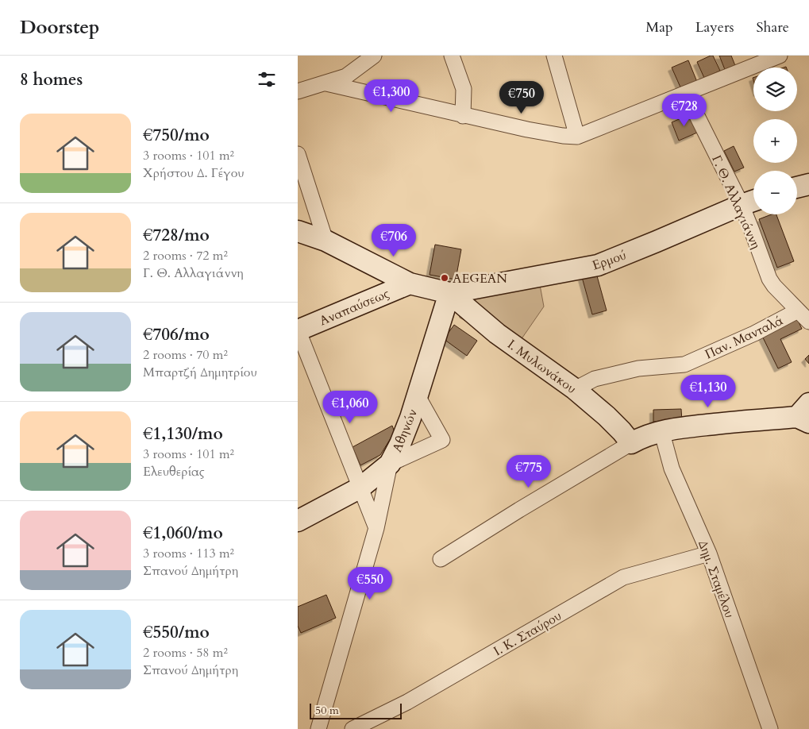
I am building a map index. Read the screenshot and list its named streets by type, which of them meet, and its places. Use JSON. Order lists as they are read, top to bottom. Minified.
{"streets":{"main road":["Ερμού","Αναπαύσεως","Ι. Μυλωνάκου","Αθηνών"],"street":["Γ. Θ. Αλλαγιάννη","Παν. Μανταλά","Δημ. Σταμέλου","Ι. Κ. Σταύρου"]},"crossings":[["Γ. Θ. Αλλαγιάννη","Ερμού"],["Γ. Θ. Αλλαγιάννη","Παν. Μανταλά"],["Ερμού","Ι. Μυλωνάκου"],["Ερμού","Αθηνών"],["Παν. Μανταλά","Ι. Μυλωνάκου"],["Ι. Μυλωνάκου","Αθηνών"],["Δημ. Σταμέλου","Ι. Κ. Σταύρου"]],"places":["AEGEAN"],"scale_bar":"50 m","page":{"header":"Doorstep","nav":["Map","Layers","Share"],"heading":"8 homes","map_buttons":["+","−"],"price":["€1,300","€750","€728","€706","€1,130","€1,060","€775","€550"],"list":[{"name":"€750/mo","note":"3 rooms · 101 m² · Χρήστου Δ. Γέγου"},{"name":"€728/mo","note":"2 rooms · 72 m² · Γ. Θ. Αλλαγιάννη"},{"name":"€706/mo","note":"2 rooms · 70 m² · Μπαρτζή Δημητρίου"},{"name":"€1,130/mo","note":"3 rooms · 101 m² · Ελευθερίας"},{"name":"€1,060/mo","note":"3 rooms · 113 m² · Σπανού Δημήτρη"},{"name":"€550/mo","note":"2 rooms · 58 m² · Σπανού Δημήτρη"}],"scale":"50 m"}}
